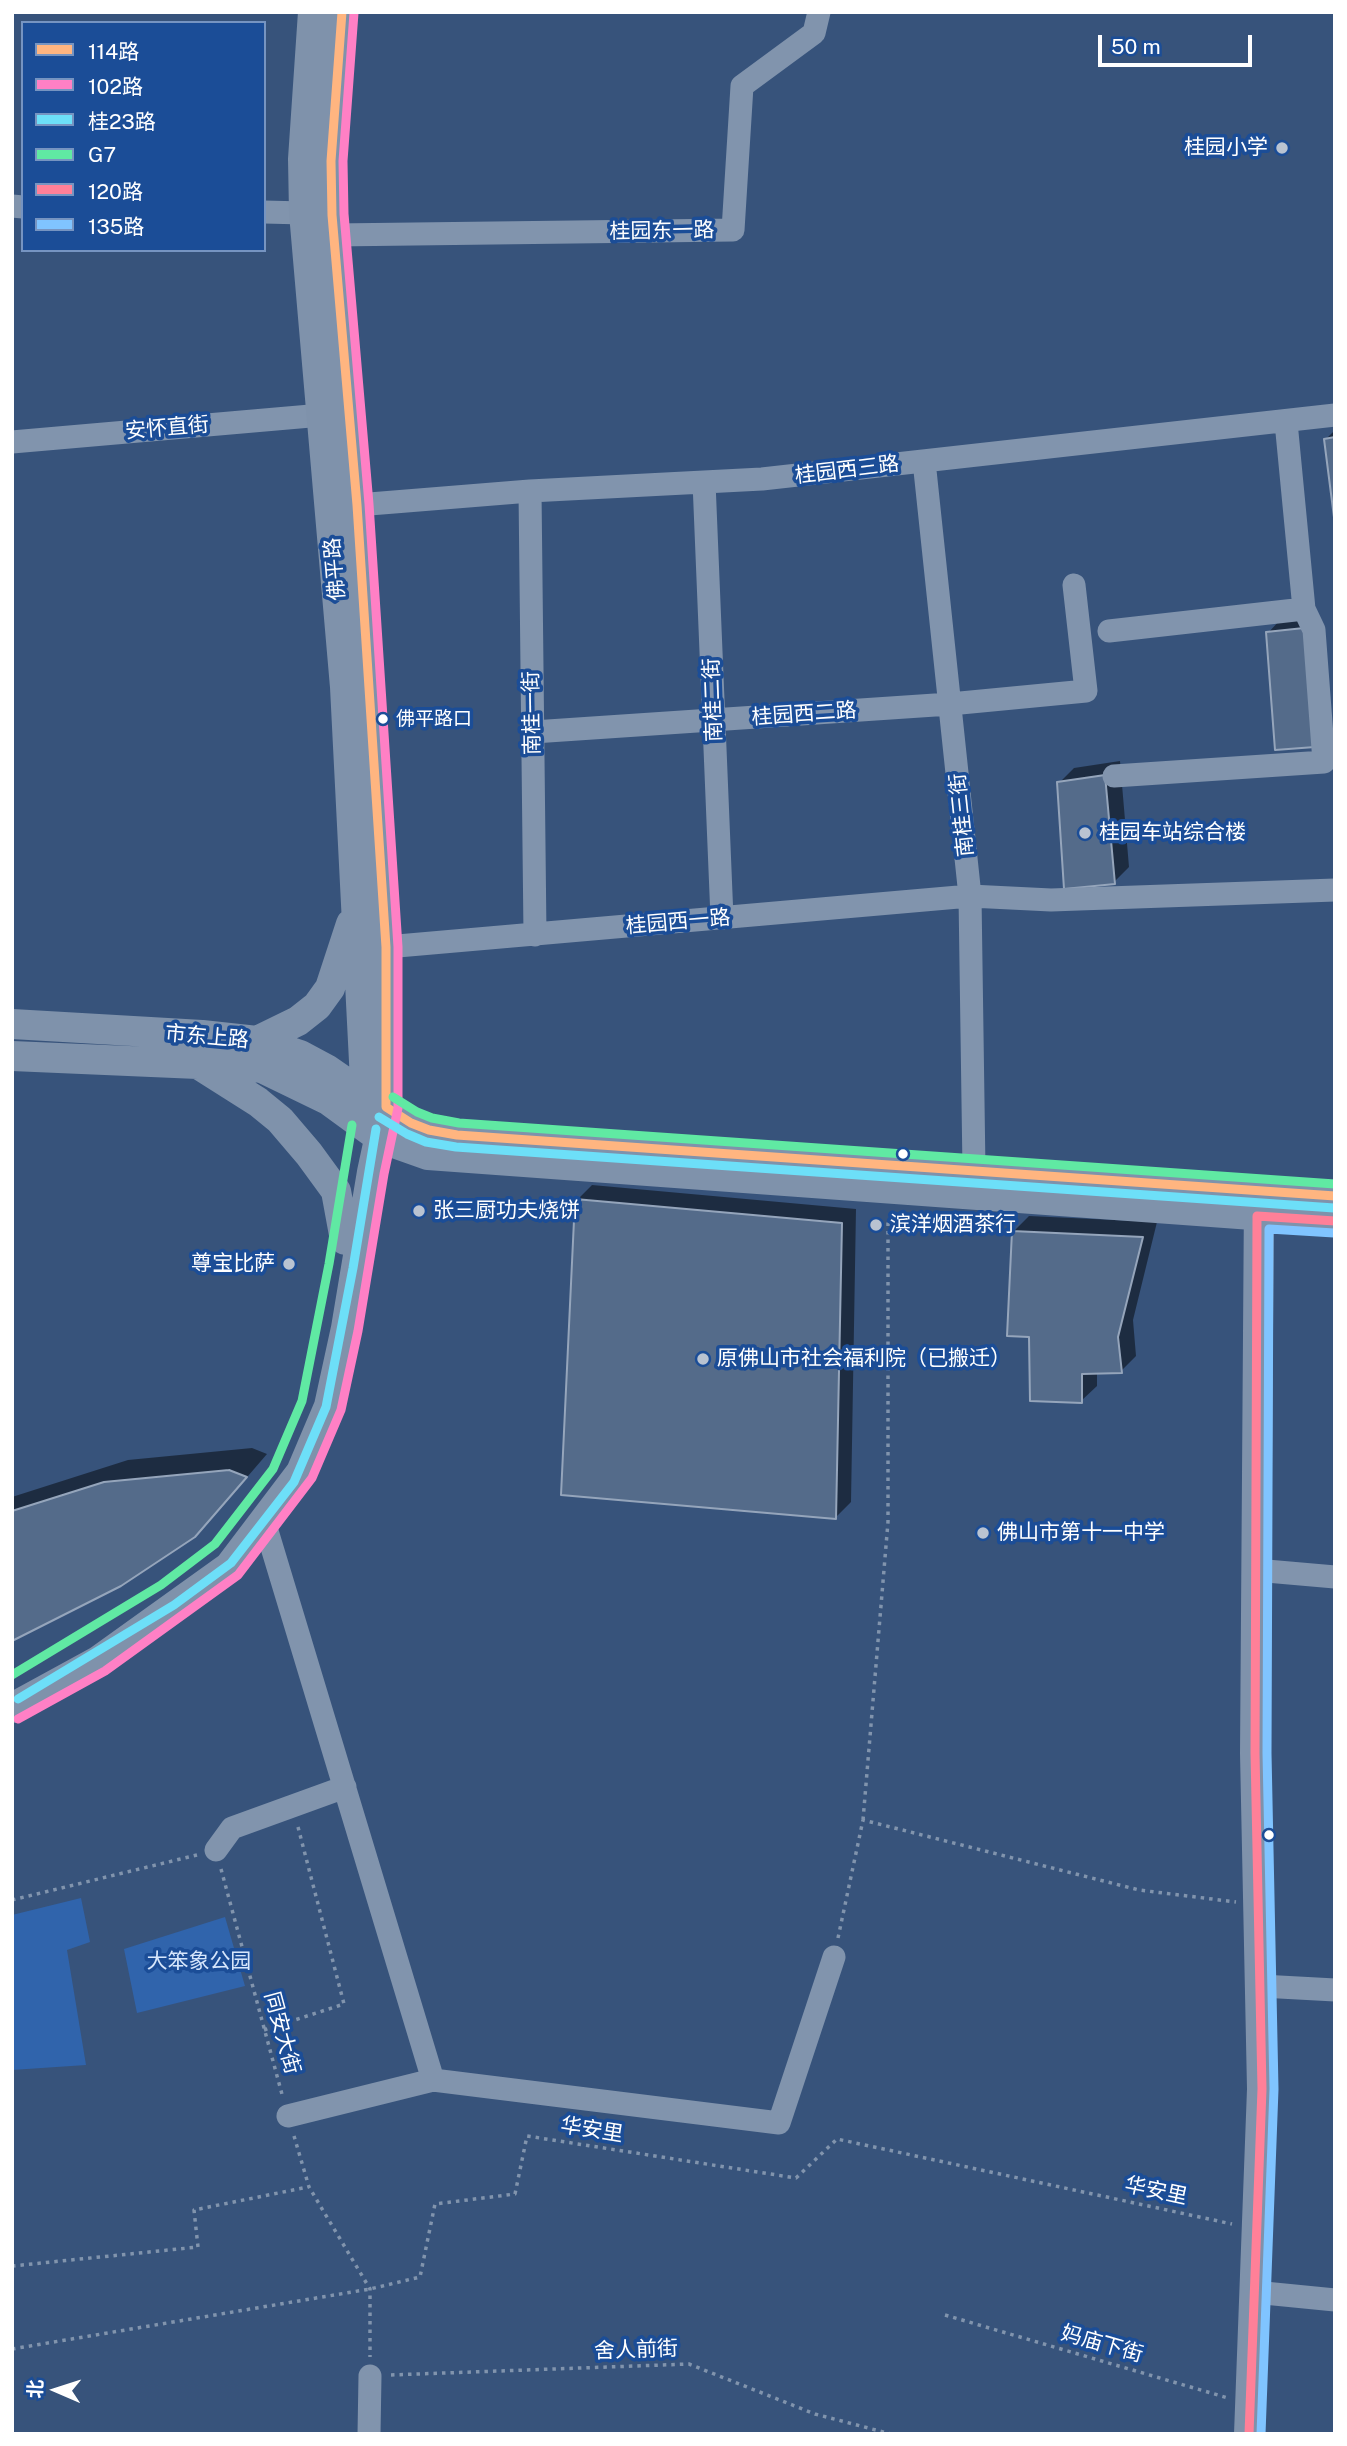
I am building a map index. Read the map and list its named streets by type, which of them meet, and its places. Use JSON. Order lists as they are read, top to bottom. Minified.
{"streets":{"main road":["佛平路","市东上路"],"street":["桂园东一路","安怀直街","桂园西三路","南桂二街","南桂一街","桂园西二路","南桂三街","桂园西一路"],"path":["同安大街","华安里","妈庙下街","舍人前街"]},"crossings":[["桂园东一路","佛平路"],["安怀直街","佛平路"],["桂园西三路","佛平路"],["桂园西三路","南桂二街"],["桂园西三路","南桂一街"],["桂园西三路","南桂三街"],["佛平路","桂园西一路"],["佛平路","市东上路"],["南桂二街","桂园西二路"],["南桂二街","桂园西一路"],["南桂一街","桂园西二路"],["南桂一街","桂园西一路"],["桂园西二路","南桂三街"],["南桂三街","桂园西一路"],["南桂三街","市东上路"],["同安大街","华安里"]],"parks":["大笨象公园"],"places":["桂园小学","佛平路口","桂园车站综合楼","张三厨功夫烧饼","滨洋烟酒茶行","尊宝比萨","原佛山市社会福利院（已搬迁）","佛山市第十一中学"],"lines":["transit line 114路","transit line 102路","transit line G7","transit line 桂23路","transit line 120路","transit line 135路"],"legend":["114路","102路","桂23路","G7","120路","135路"],"scale_bar":"50 m","north":"left"}
